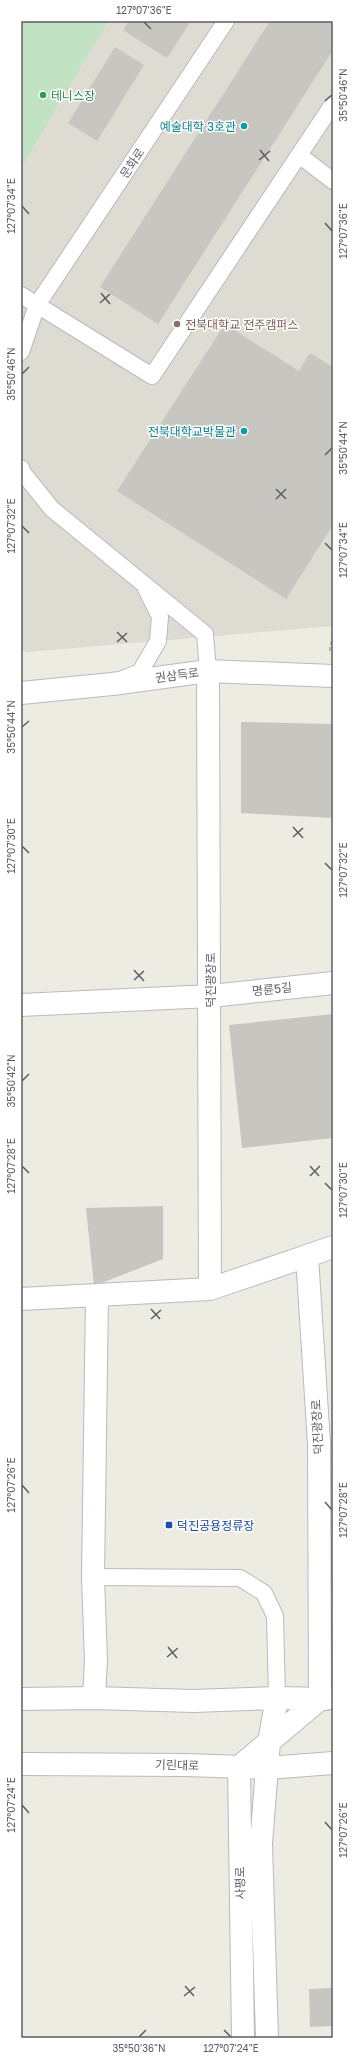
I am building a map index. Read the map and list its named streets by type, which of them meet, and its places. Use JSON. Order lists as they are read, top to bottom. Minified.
{"streets":{"street":["권삼득로","덕진광장로","명륜5길","기린대로","사평로"],"lane":["문화로"]},"crossings":[["권삼득로","덕진광장로"],["덕진광장로","명륜5길"],["기린대로","사평로"]],"places":{"other":["테니스장","예술대학 3호관","전북대학교 전주캠퍼스","전북대학교박물관"],"transit":["덕진공용정류장"]},"coordinates":["127°07'36\"E","35°50'46\"N","127°07'34\"E","35°50'44\"N","127°07'32\"E","127°07'30\"E","35°50'42\"N","127°07'28\"E","127°07'26\"E","127°07'24\"E","35°50'36\"N"]}
